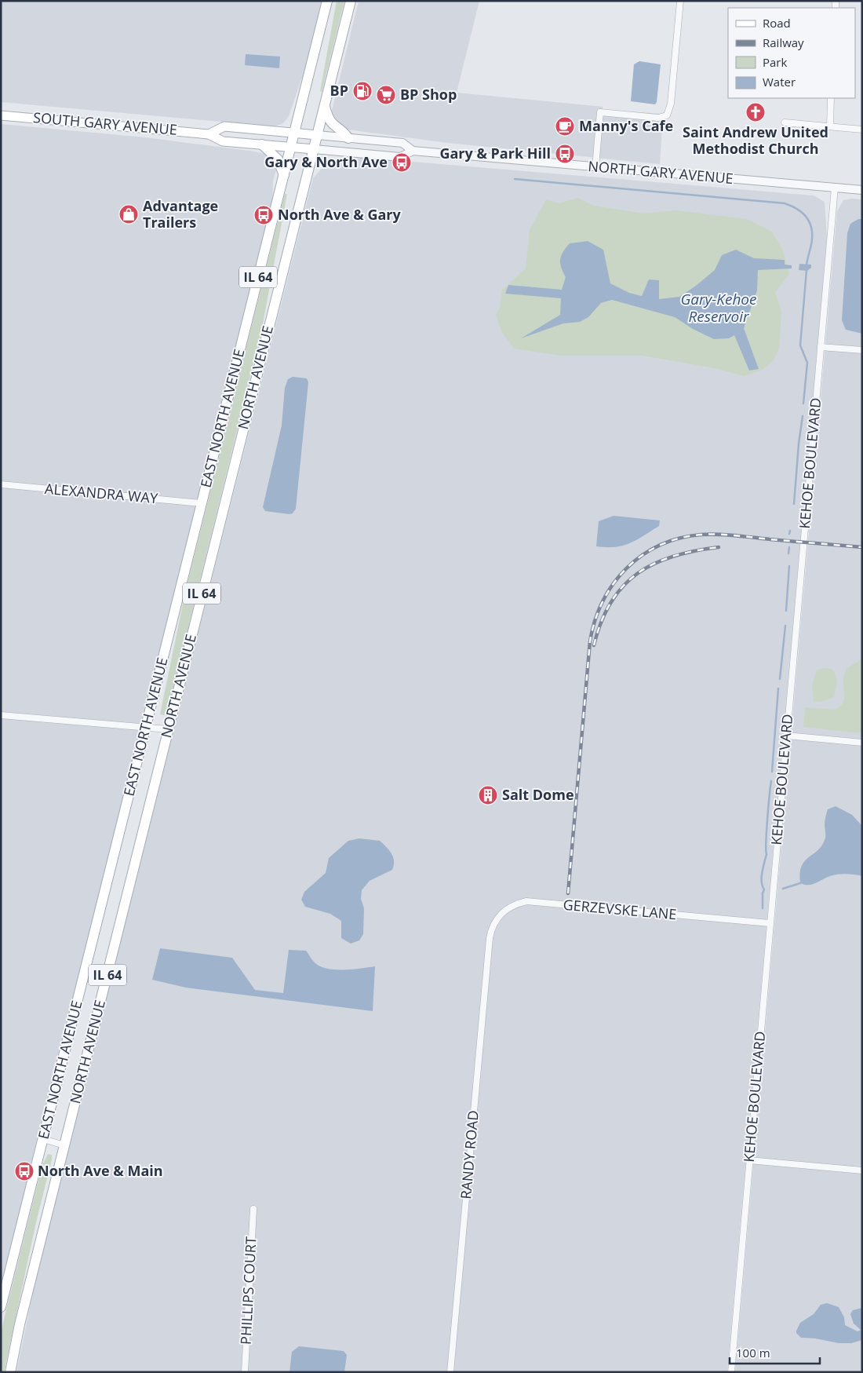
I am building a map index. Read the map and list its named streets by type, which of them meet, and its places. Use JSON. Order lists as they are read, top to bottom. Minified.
{"streets":{"main road":["SOUTH GARY AVENUE","NORTH GARY AVENUE","IL 64","NORTH AVENUE","EAST NORTH AVENUE"],"street":["KEHOE BOULEVARD","ALEXANDRA WAY","GERZEVSKE LANE","RANDY ROAD","PHILLIPS COURT"]},"crossings":[["SOUTH GARY AVENUE","NORTH GARY AVENUE"],["SOUTH GARY AVENUE","IL 64"],["SOUTH GARY AVENUE","NORTH AVENUE"],["SOUTH GARY AVENUE","EAST NORTH AVENUE"],["NORTH GARY AVENUE","IL 64"],["NORTH GARY AVENUE","NORTH AVENUE"],["NORTH GARY AVENUE","EAST NORTH AVENUE"],["NORTH GARY AVENUE","KEHOE BOULEVARD"],["IL 64","EAST NORTH AVENUE"],["EAST NORTH AVENUE","ALEXANDRA WAY"],["KEHOE BOULEVARD","GERZEVSKE LANE"],["GERZEVSKE LANE","RANDY ROAD"]],"water":["Gary-Kehoe Reservoir"],"places":{"fuel station":["BP"],"supermarket":["BP Shop"],"church":["Saint Andrew United Methodist Church"],"cafe":["Manny's Cafe"],"bus stop":["Gary & Park Hill","Gary & North Ave","North Ave & Gary","North Ave & Main"],"shop":["Advantage Trailers"],"building":["Salt Dome"]},"legend":["Road","Railway","Park","Water"],"scale_bar":"100 m"}
